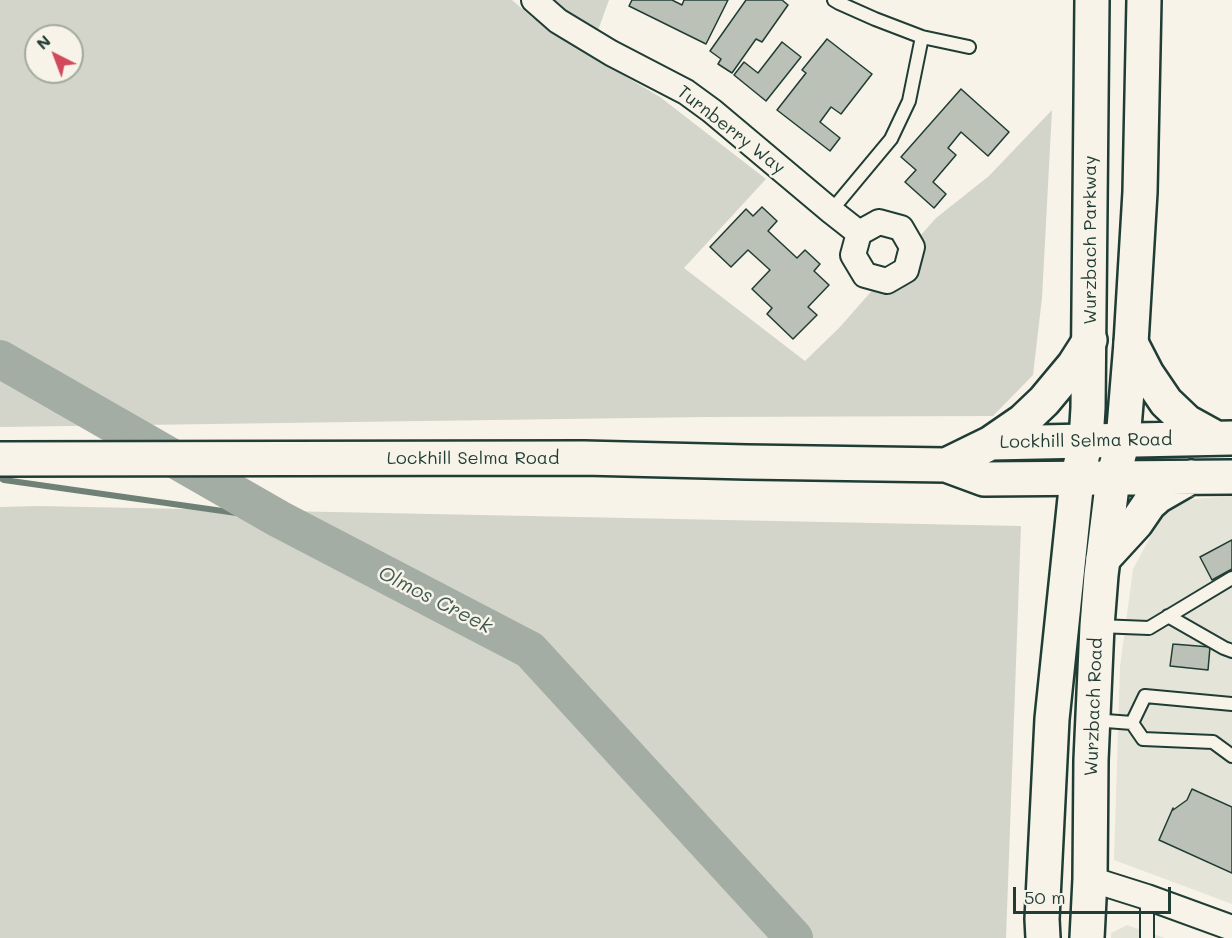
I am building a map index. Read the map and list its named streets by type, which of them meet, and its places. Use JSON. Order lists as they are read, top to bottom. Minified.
{"streets":{"main road":["Wurzbach Parkway","Lockhill Selma Road","Wurzbach Road"],"street":["Turnberry Way"]},"crossings":[["Wurzbach Parkway","Lockhill Selma Road"],["Wurzbach Parkway","Wurzbach Road"],["Lockhill Selma Road","Wurzbach Road"]],"water":["Olmos Creek"],"scale_bar":"50 m","north":"top left"}
